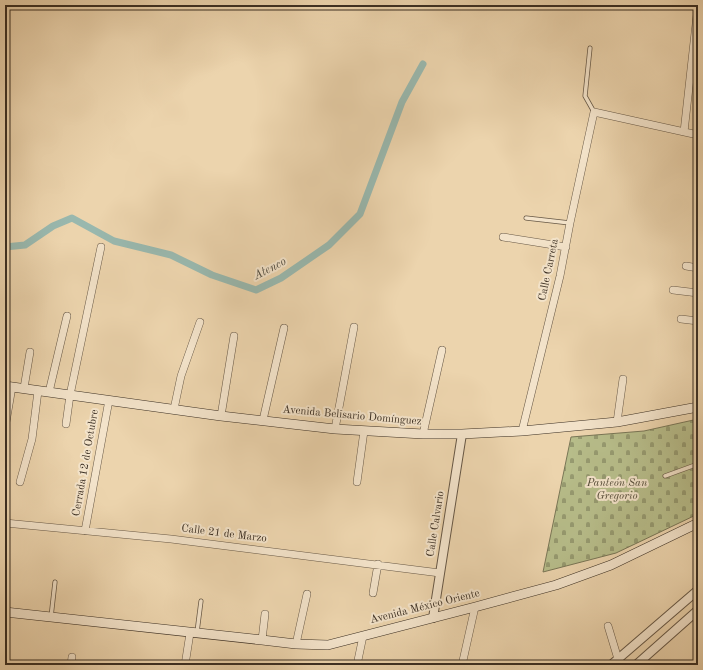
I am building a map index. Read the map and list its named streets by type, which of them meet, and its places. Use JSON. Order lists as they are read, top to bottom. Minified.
{"streets":{"main road":["Avenida Belisario Domínguez","Avenida México Oriente"],"street":["Calle Carreta","Cerrada 12 de Octubre","Calle Calvario","Calle 21 de Marzo"]},"crossings":[["Calle Carreta","Avenida Belisario Domínguez"],["Avenida Belisario Domínguez","Cerrada 12 de Octubre"],["Avenida Belisario Domínguez","Calle Calvario"],["Cerrada 12 de Octubre","Calle 21 de Marzo"],["Calle Calvario","Calle 21 de Marzo"],["Calle Calvario","Avenida México Oriente"]],"water":["Atenco"],"parks":["Panteón San Gregorio"]}
